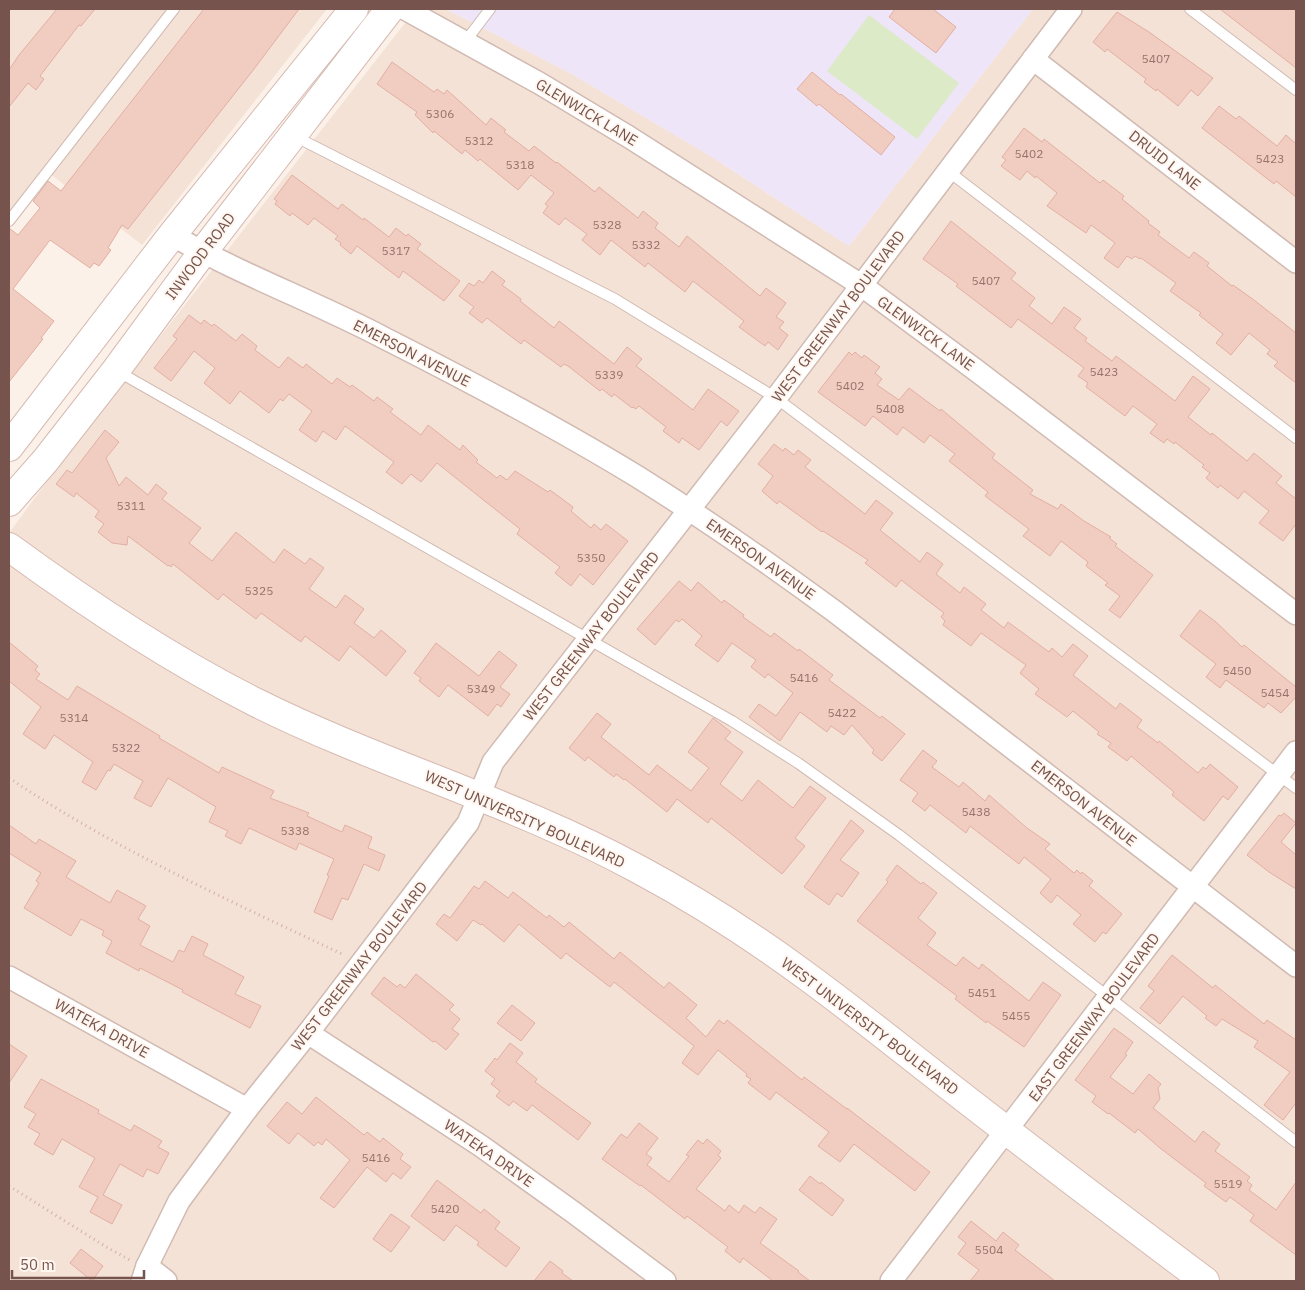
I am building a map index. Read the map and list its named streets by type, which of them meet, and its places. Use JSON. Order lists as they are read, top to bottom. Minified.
{"streets":{"street":["GLENWICK LANE","DRUID LANE","INWOOD ROAD","WEST GREENWAY BOULEVARD","EMERSON AVENUE","WEST UNIVERSITY BOULEVARD","EAST GREENWAY BOULEVARD","WATEKA DRIVE"]},"crossings":[["GLENWICK LANE","WEST GREENWAY BOULEVARD"],["DRUID LANE","WEST GREENWAY BOULEVARD"],["INWOOD ROAD","EMERSON AVENUE"],["WEST GREENWAY BOULEVARD","EMERSON AVENUE"],["WEST GREENWAY BOULEVARD","WEST UNIVERSITY BOULEVARD"],["WEST GREENWAY BOULEVARD","WATEKA DRIVE"],["EMERSON AVENUE","EAST GREENWAY BOULEVARD"],["WEST UNIVERSITY BOULEVARD","EAST GREENWAY BOULEVARD"]],"house_numbers":["5407","5306","5312","5402","5423","5318","5328","5332","5317","5407","5423","5339","5402","5408","5311","5350","5325","5450","5416","5349","5454","5422","5314","5322","5438","5338","5451","5455","5416","5519","5420","5504"],"scale_bar":"50 m"}
